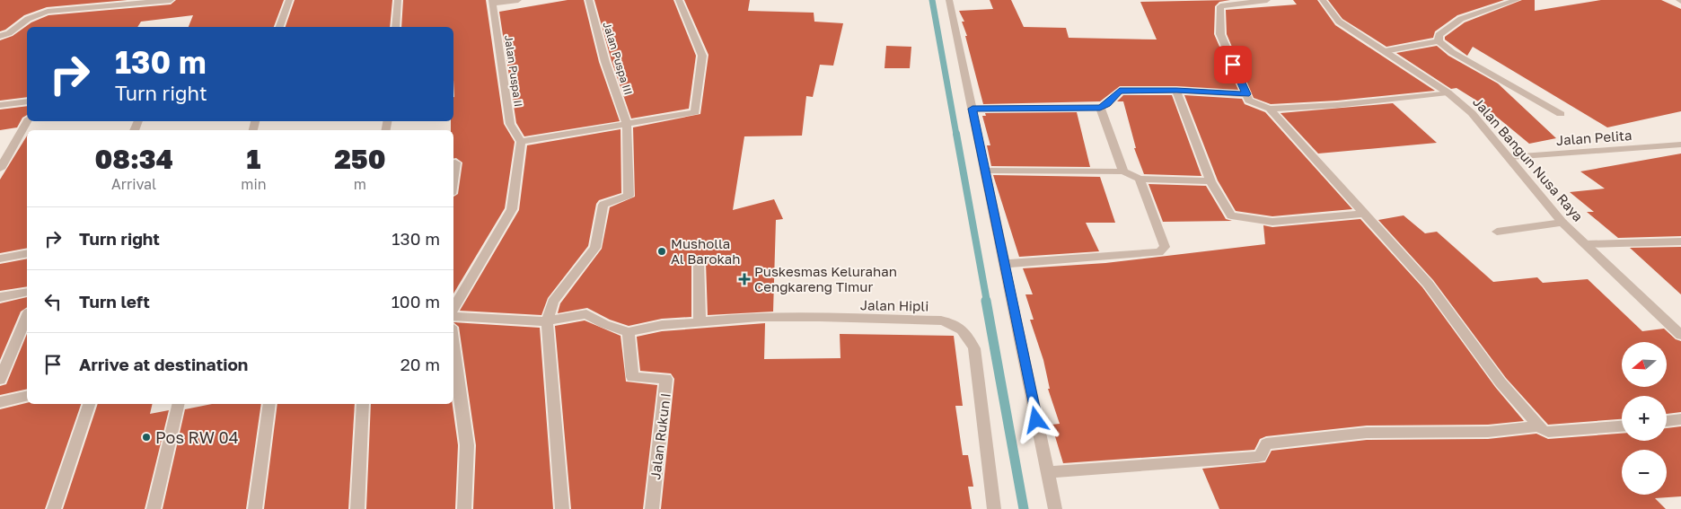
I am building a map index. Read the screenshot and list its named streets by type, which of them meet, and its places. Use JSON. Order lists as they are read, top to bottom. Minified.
{"streets":{"street":["Jalan Puspa III","Jalan Puspa II","Jalan Pelita","Jalan Bangun Nusa Raya","Jalan Hipli","Jalan Rukun I"]},"crossings":[["Jalan Pelita","Jalan Bangun Nusa Raya"]],"places":{"other":["Musholla Al Barokah","Pos RW 04"],"health":["Puskesmas Kelurahan Cengkareng Timur"]},"north":"left","page":{"turn":["130 m","Turn right"],"eta":["08:34","Arrival","1","min","250","m"],"list":[{"name":"Turn right","value":"130 m"},{"name":"Turn left","value":"100 m"},{"name":"Arrive at destination","value":"20 m"}],"map_buttons":["+","−"]}}
